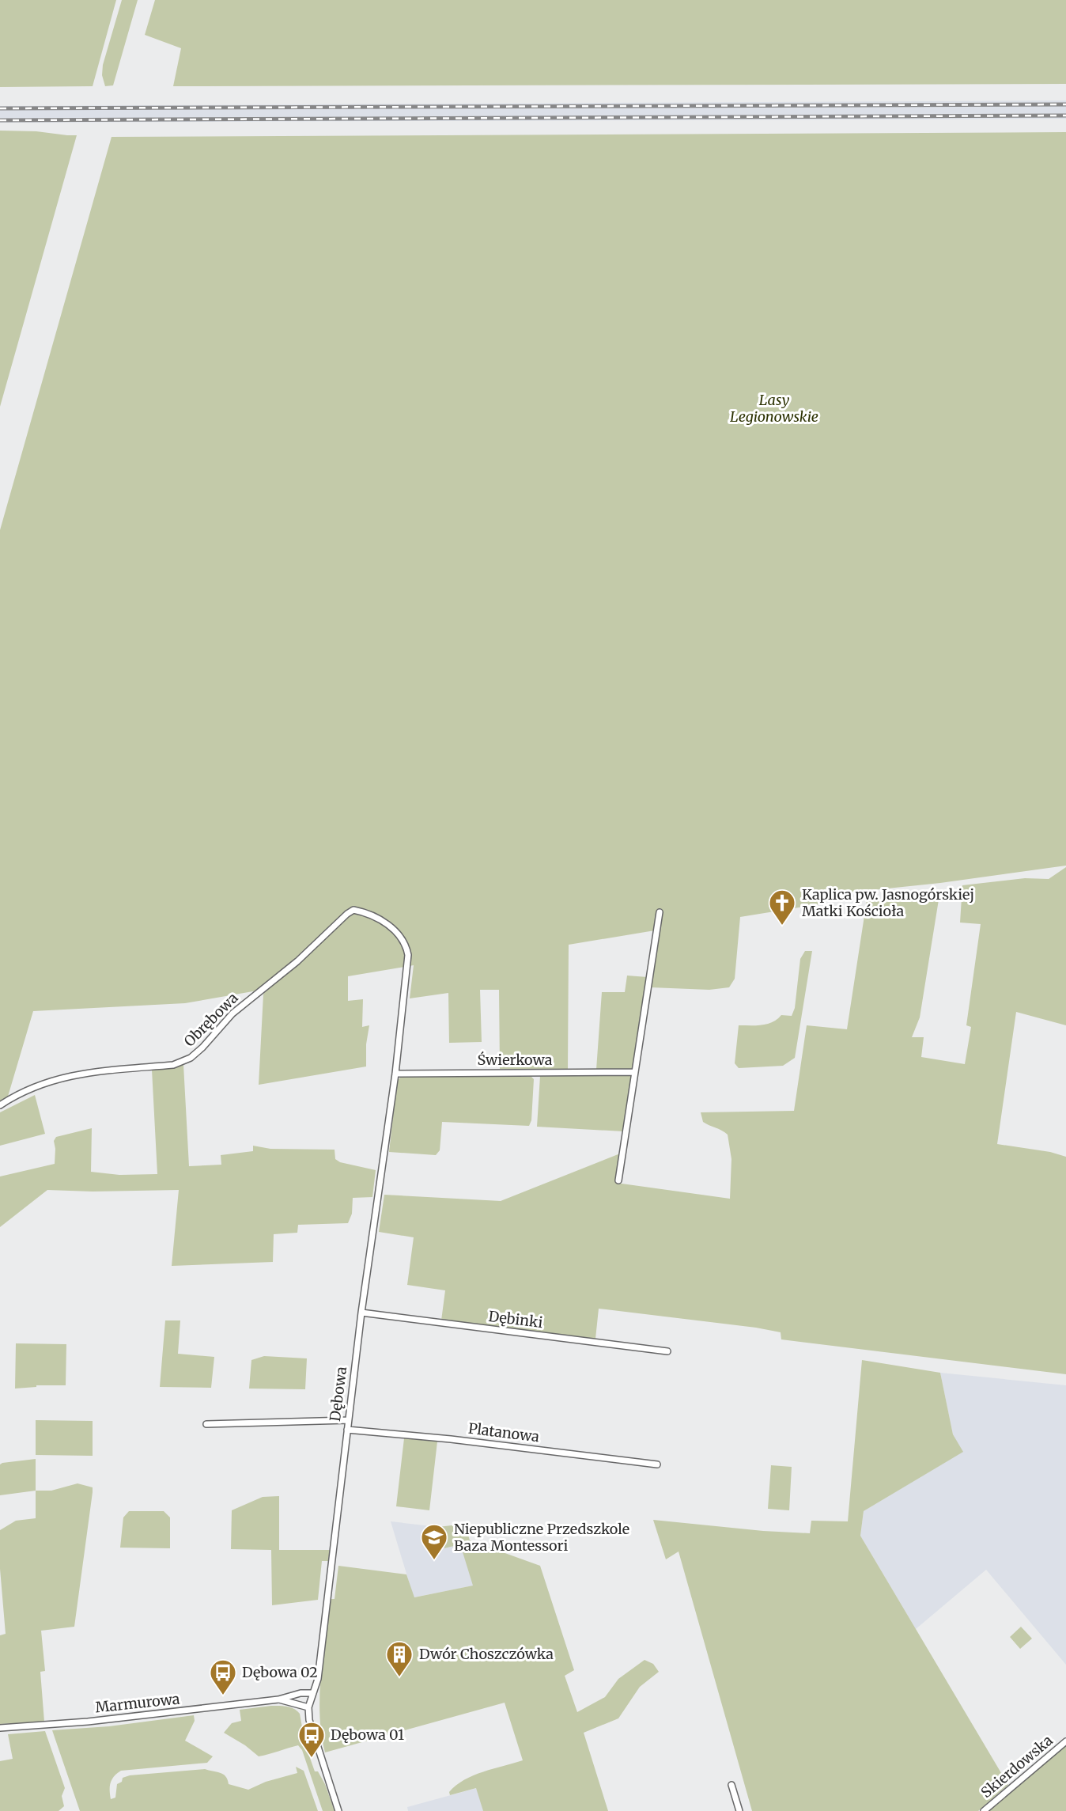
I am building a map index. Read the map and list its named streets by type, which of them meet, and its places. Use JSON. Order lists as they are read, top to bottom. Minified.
{"streets":{"street":["Obrębowa","Świerkowa","Dębinki","Dębowa","Platanowa","Marmurowa","Skierdowska"]},"crossings":[["Obrębowa","Dębowa"],["Świerkowa","Dębowa"],["Dębinki","Dębowa"],["Dębowa","Platanowa"],["Dębowa","Marmurowa"]],"parks":["Lasy Legionowskie"],"places":{"church":["Kaplica pw. Jasnogórskiej Matki Kościoła"],"school or university":["Niepubliczne Przedszkole Baza Montessori"],"building":["Dwór Choszczówka"],"bus stop":["Dębowa 02","Dębowa 01"]}}
